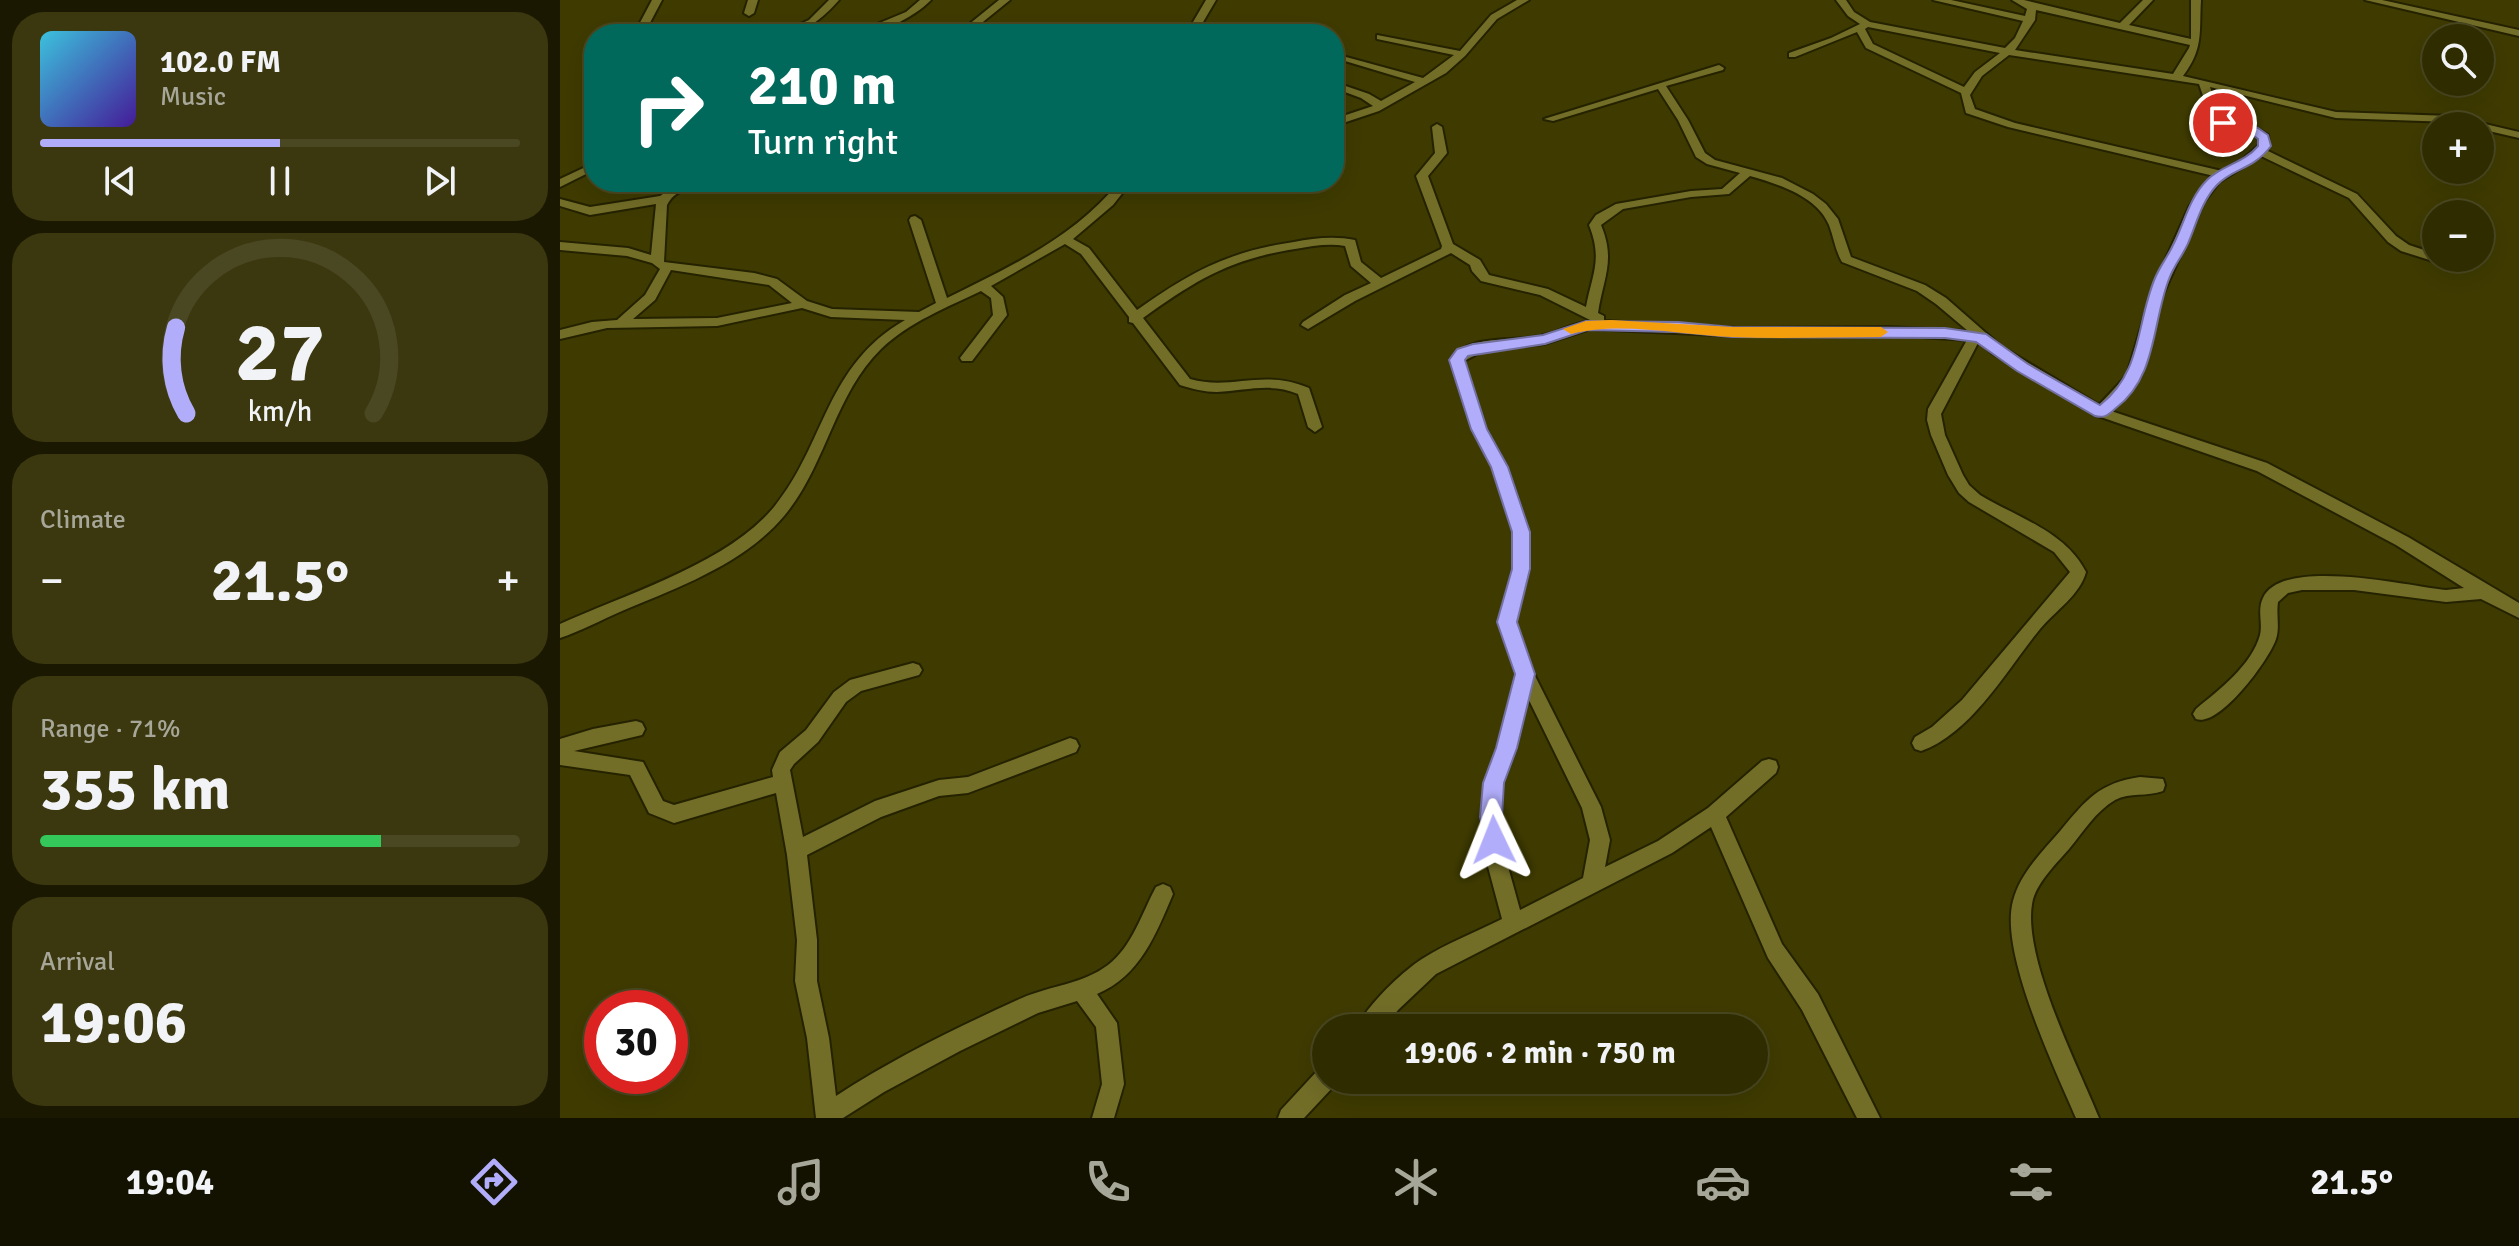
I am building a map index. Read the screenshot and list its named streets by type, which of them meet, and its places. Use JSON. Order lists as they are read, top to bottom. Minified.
{"page":{"map_buttons":["+","−"],"turn":["210 m","Turn right"],"song":["102.0 FM","Music"],"tile":["Climate",["Range · 71%","355 km"],["Arrival","19:06"]],"heat":["−","21.5°","+"],"limit":"30","trip":"19:06 · 2 min · 750 m","tabs":["19:04","21.5°"],"gauge":["27","km/h"]}}
